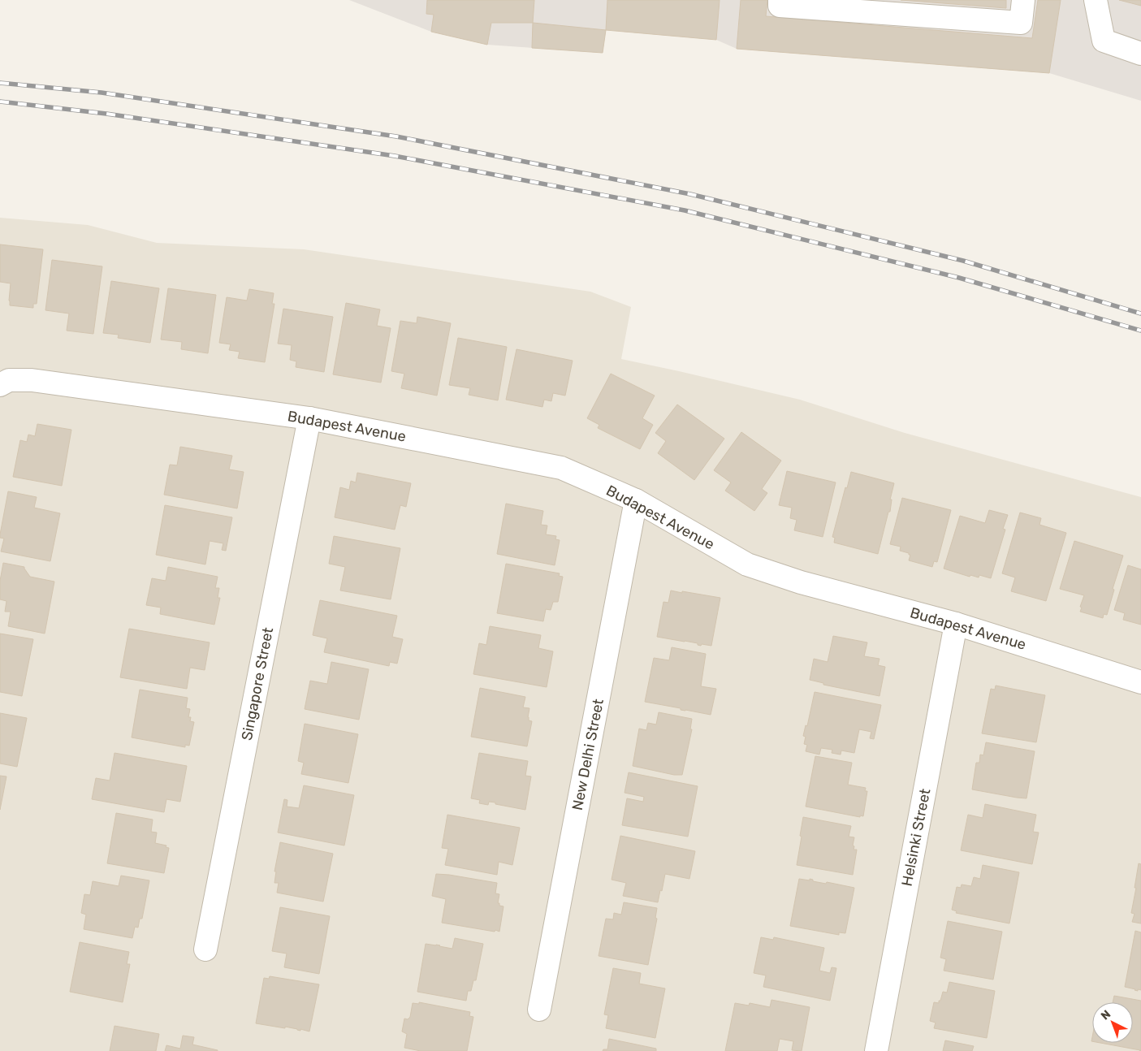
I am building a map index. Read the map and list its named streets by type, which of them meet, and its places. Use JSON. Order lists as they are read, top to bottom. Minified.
{"streets":{"street":["Budapest Avenue","Singapore Street","New Delhi Street","Helsinki Street"]},"crossings":[["Budapest Avenue","Singapore Street"],["Budapest Avenue","New Delhi Street"],["Budapest Avenue","Helsinki Street"]],"north":"top left"}
